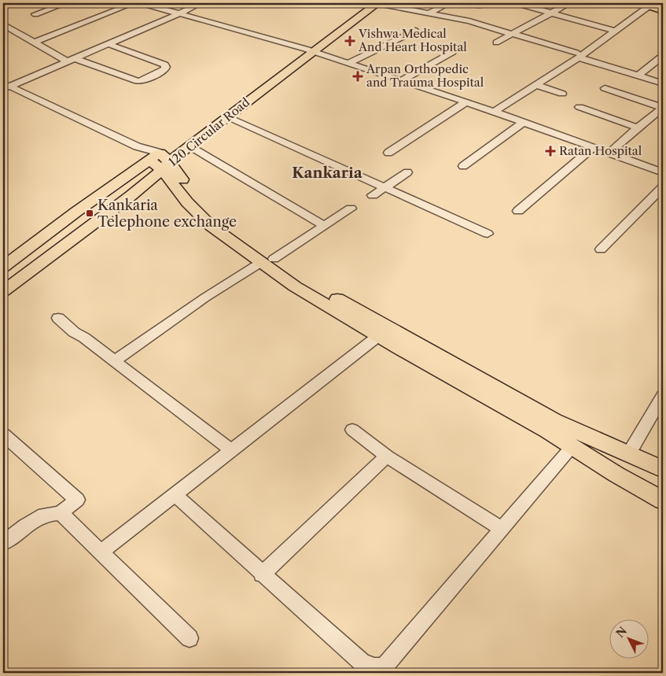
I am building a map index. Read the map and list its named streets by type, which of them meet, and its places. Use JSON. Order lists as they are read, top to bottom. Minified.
{"streets":{"main road":["120 Circular Road"]},"districts":["Kankaria"],"places":{"health":["Vishwa Medical And Heart Hospital","Arpan Orthopedic and Trauma Hospital","Ratan Hospital"],"transit":["Kankaria Telephone exchange"]},"north":"top left"}
